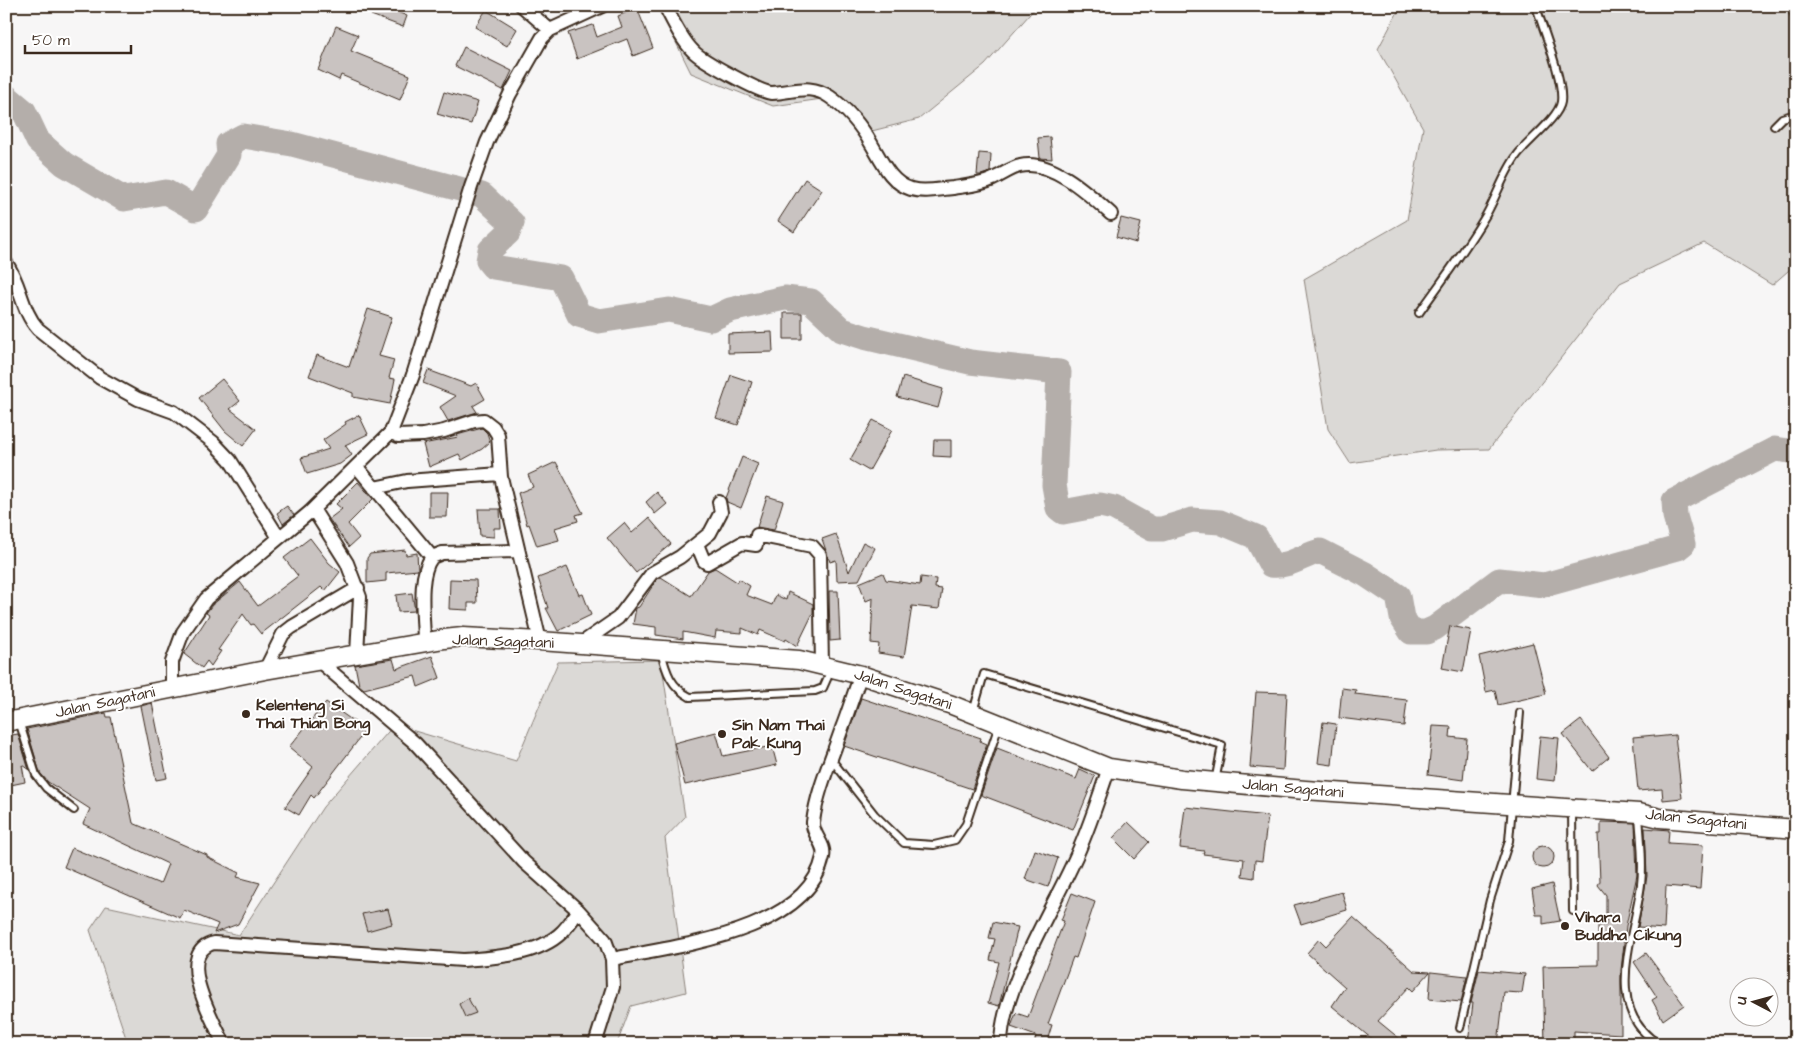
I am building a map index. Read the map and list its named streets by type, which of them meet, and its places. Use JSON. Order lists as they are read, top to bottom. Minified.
{"streets":{"street":["Jalan Sagatani"]},"places":["Kelenteng Si Thai Thian Bong","Sin Nam Thai Pak Kung","Vihara Buddha Cikung"],"scale_bar":"50 m","north":"left"}
